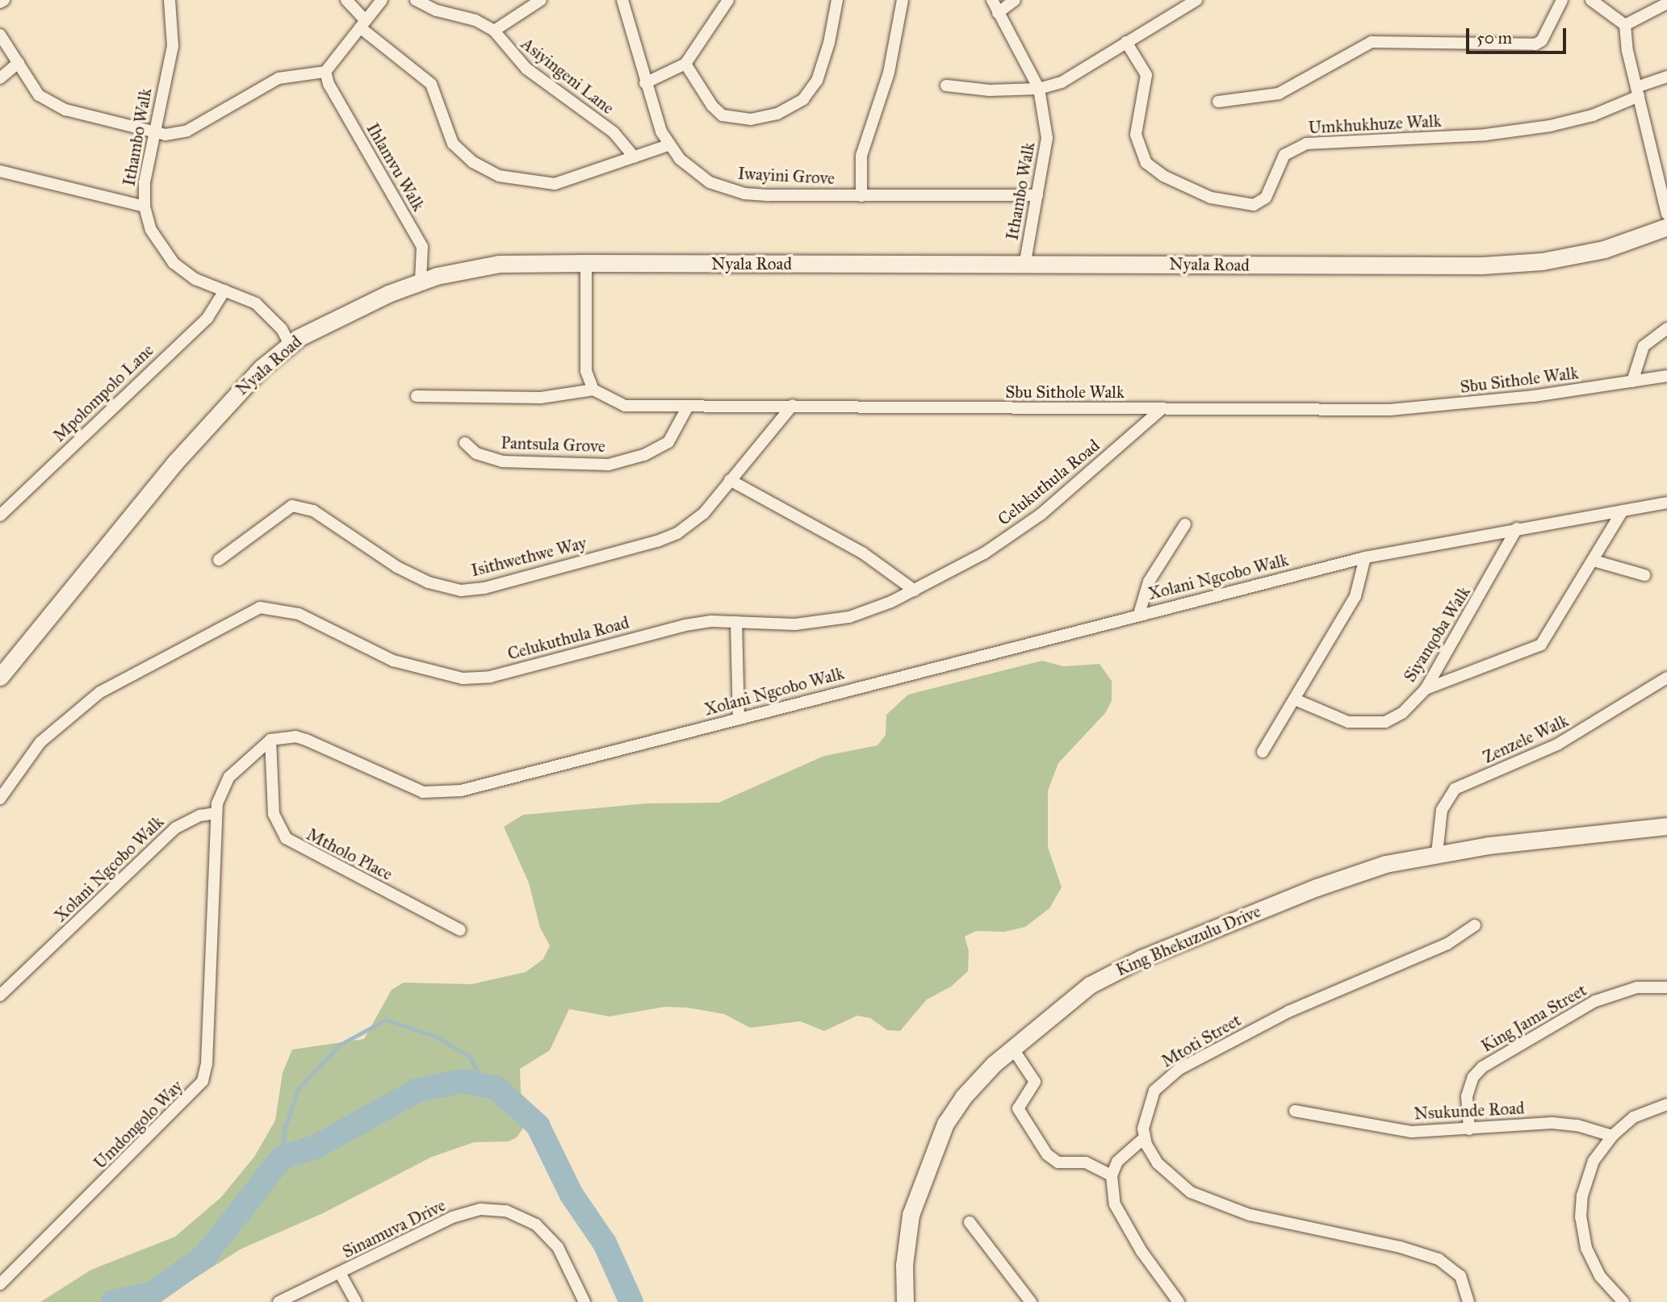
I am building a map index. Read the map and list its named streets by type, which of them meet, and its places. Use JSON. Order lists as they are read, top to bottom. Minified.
{"streets":{"street":["Asiyingeni Lane","Umkhukhuze Walk","Ithambo Walk","Ihlamvu Walk","Iwayini Grove","Nyala Road","Sbu Sithole Walk","Mpolompolo Lane","Pantsula Grove","Celukuthula Road","Isithwethwe Way","Xolani Ngcobo Walk","Siyanqoba Walk","Zenzele Walk","Mtholo Place","King Bhekuzulu Drive","King Jama Street","Mtoti Street","Nsukunde Road","Umdongolo Way","Sinamuva Drive"]},"crossings":[["Ithambo Walk","Iwayini Grove"],["Ithambo Walk","Nyala Road"],["Ithambo Walk","Mpolompolo Lane"],["Ihlamvu Walk","Nyala Road"],["Sbu Sithole Walk","Pantsula Grove"],["Sbu Sithole Walk","Celukuthula Road"],["Sbu Sithole Walk","Isithwethwe Way"],["Xolani Ngcobo Walk","Siyanqoba Walk"],["Xolani Ngcobo Walk","Mtholo Place"],["Xolani Ngcobo Walk","Umdongolo Way"],["Zenzele Walk","King Bhekuzulu Drive"],["King Jama Street","Nsukunde Road"]],"scale_bar":"50 m"}
